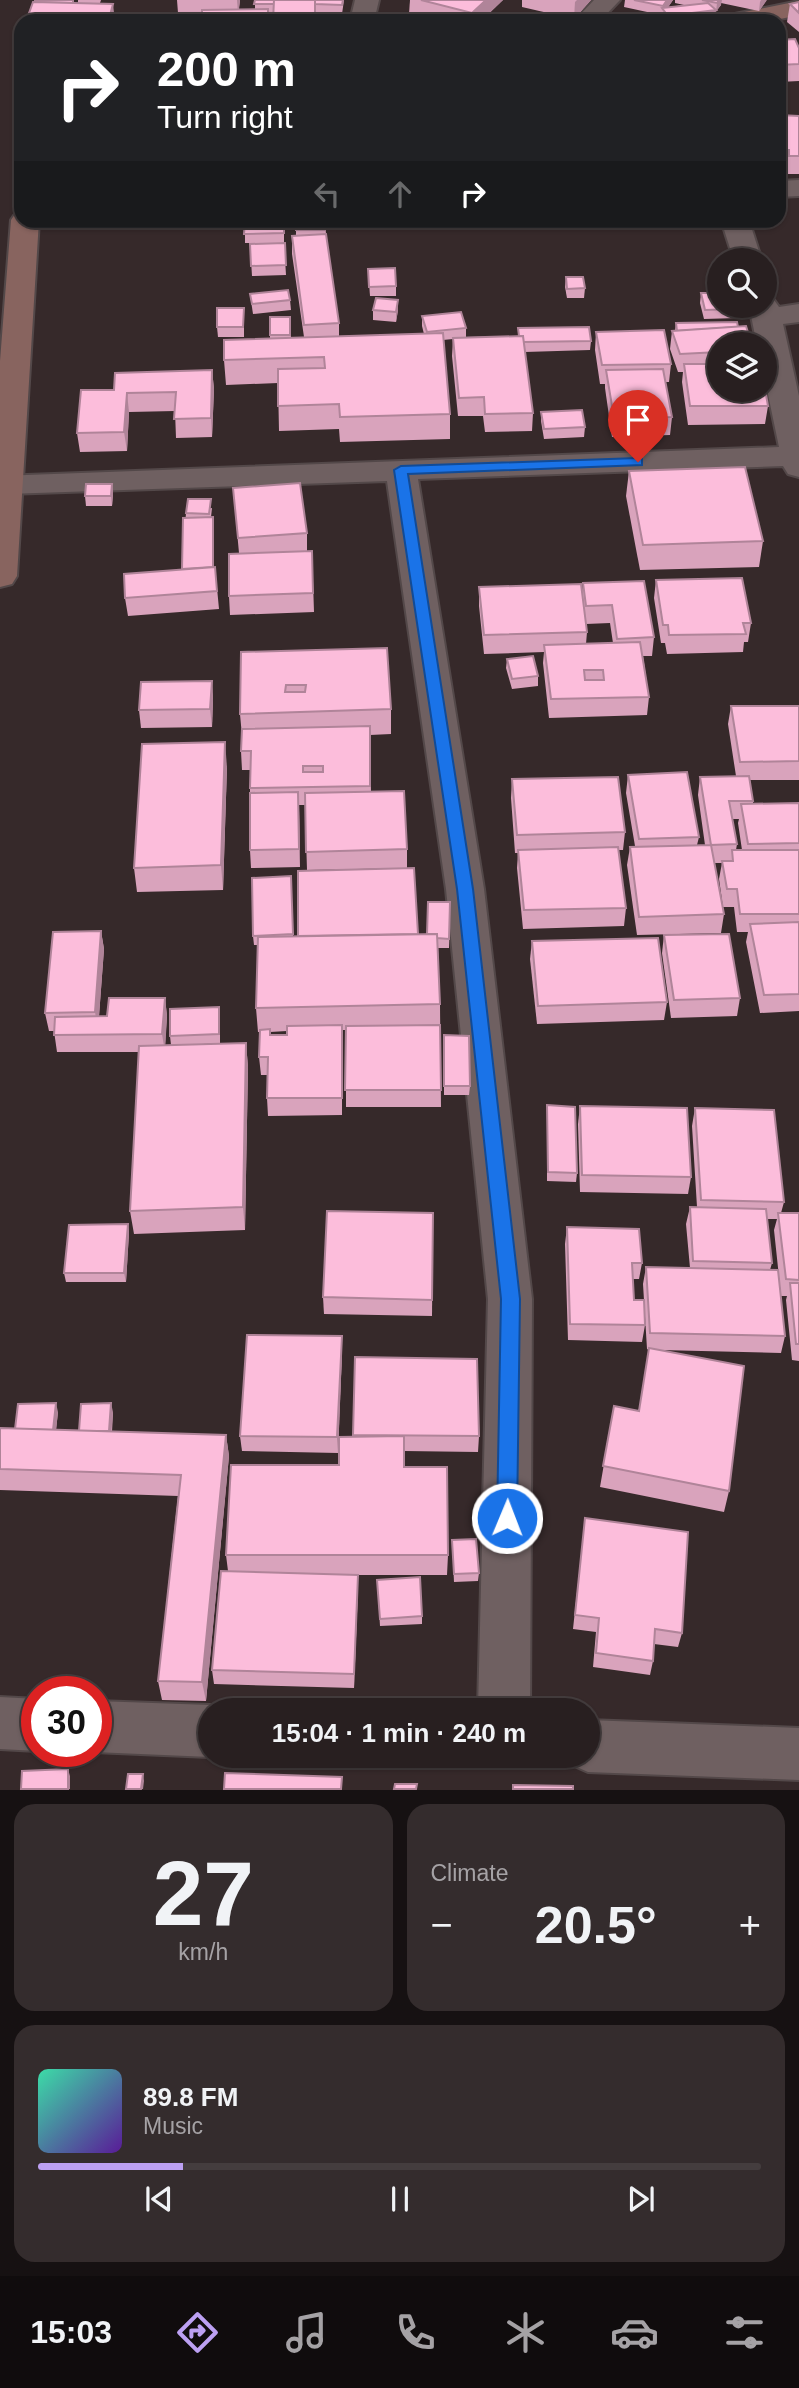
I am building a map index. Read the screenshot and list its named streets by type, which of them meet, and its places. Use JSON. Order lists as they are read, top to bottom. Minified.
{"page":{"turn":["200 m","Turn right"],"limit":"30","trip":"15:04 · 1 min · 240 m","tile":[["27","km/h"],"Climate"],"heat":["−","20.5°","+"],"song":["89.8 FM","Music"],"tabs":"15:03"}}
